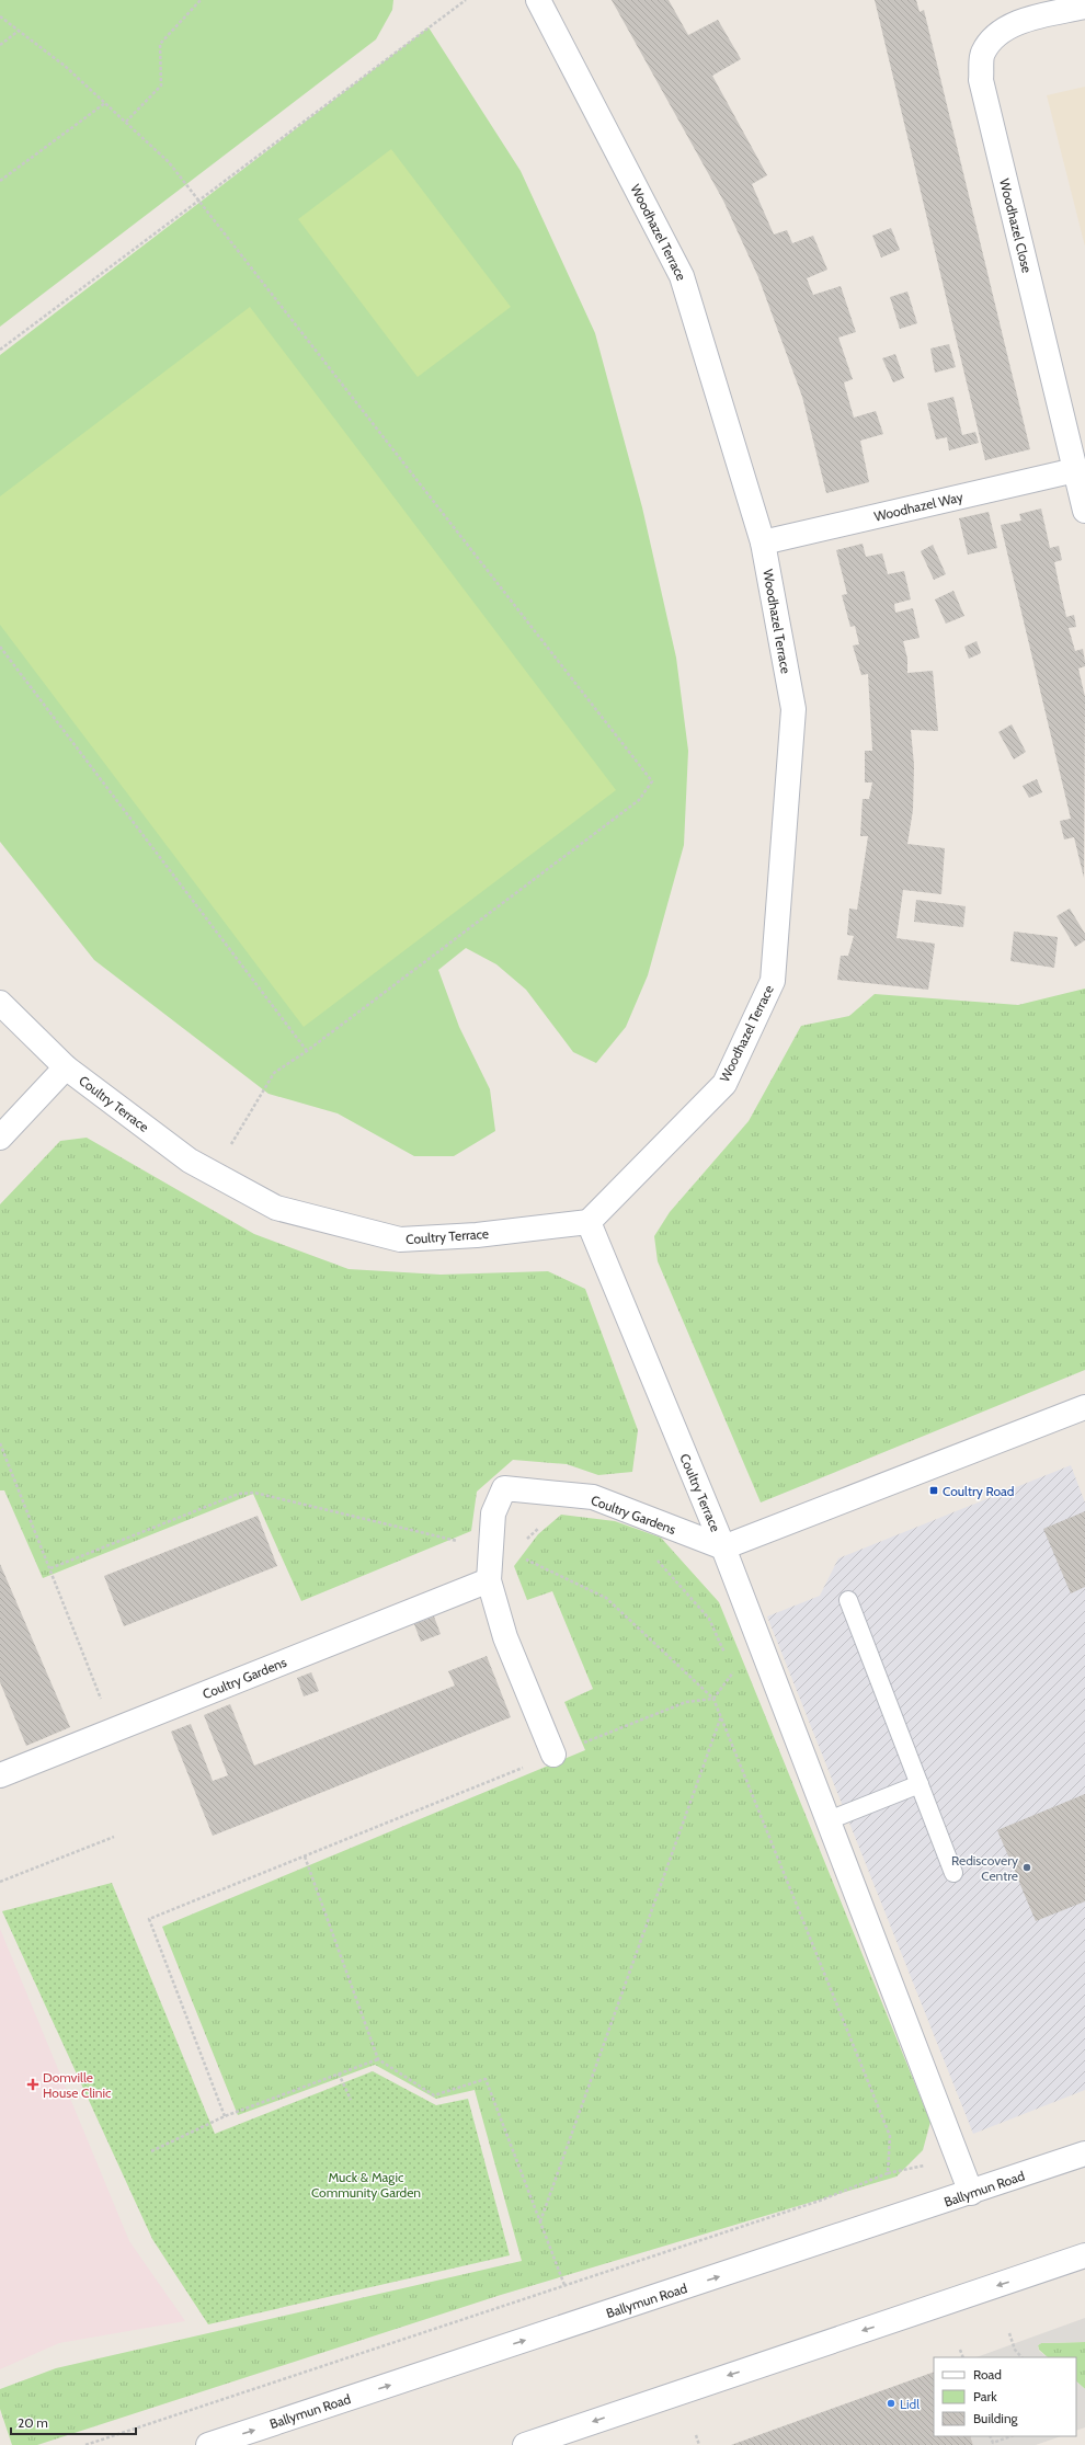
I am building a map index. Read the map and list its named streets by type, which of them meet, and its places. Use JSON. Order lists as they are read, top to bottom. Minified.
{"streets":{"street":["Woodhazel Close","Woodhazel Terrace","Woodhazel Way","Coultry Terrace","Coultry Gardens","Ballymun Road"]},"crossings":[["Woodhazel Close","Woodhazel Way"],["Woodhazel Terrace","Woodhazel Way"],["Woodhazel Terrace","Coultry Terrace"],["Coultry Terrace","Coultry Gardens"],["Coultry Terrace","Ballymun Road"]],"parks":["Muck & Magic Community Garden"],"places":{"transit":["Coultry Road"],"other":["Rediscovery Centre","Lidl"],"health":["Domville House Clinic"]},"legend":["Road","Park","Building"],"scale_bar":"20 m"}
